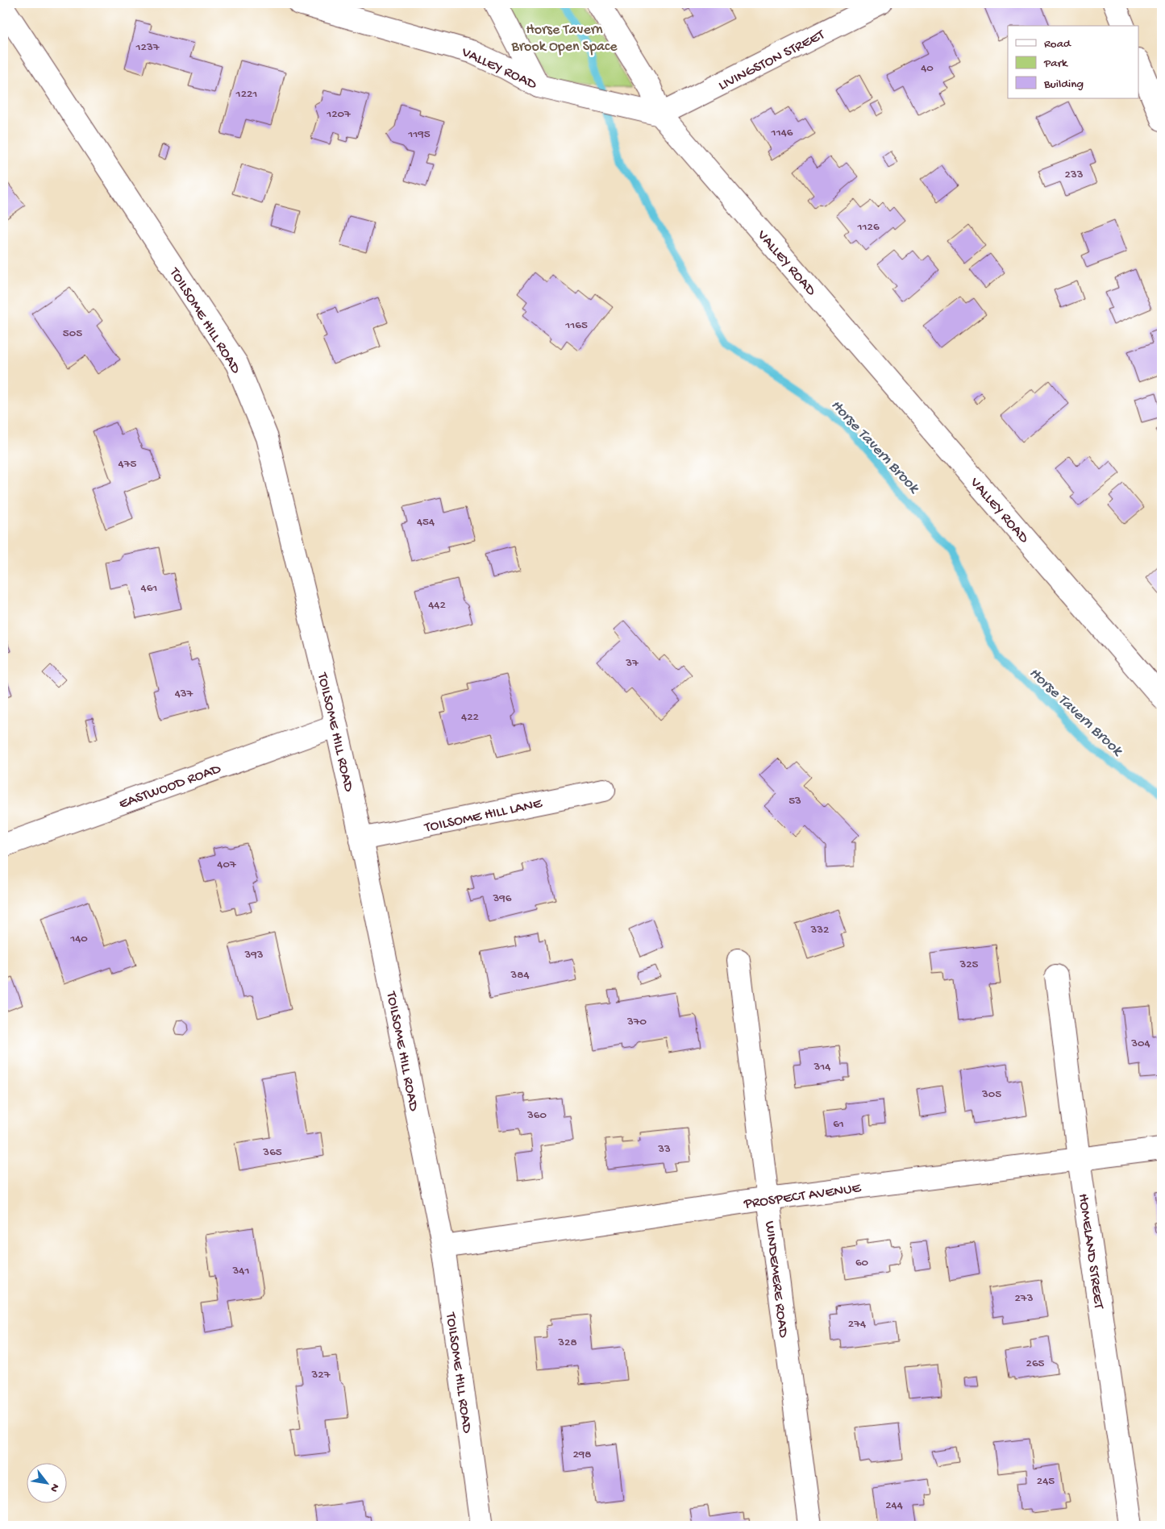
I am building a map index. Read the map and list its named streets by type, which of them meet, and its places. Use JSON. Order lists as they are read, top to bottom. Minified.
{"streets":{"street":["LIVINGSTON STREET","VALLEY ROAD","TOILSOME HILL ROAD","EASTWOOD ROAD","TOILSOME HILL LANE","PROSPECT AVENUE","HOMELAND STREET","WINDEMERE ROAD"]},"crossings":[["LIVINGSTON STREET","VALLEY ROAD"],["TOILSOME HILL ROAD","EASTWOOD ROAD"],["TOILSOME HILL ROAD","TOILSOME HILL LANE"],["TOILSOME HILL ROAD","PROSPECT AVENUE"],["PROSPECT AVENUE","HOMELAND STREET"],["PROSPECT AVENUE","WINDEMERE ROAD"]],"water":["Horse Tavern Brook"],"parks":["Horse Tavern Brook Open Space"],"house_numbers":["1237","40","1221","1207","1146","1195","233","1126","1165","505","475","454","461","442","37","437","422","53","407","396","332","140","393","325","384","370","304","314","305","360","61","33","365","60","341","273","274","328","265","327","298","245","244"],"legend":["Road","Park","Building"],"north":"bottom right"}
